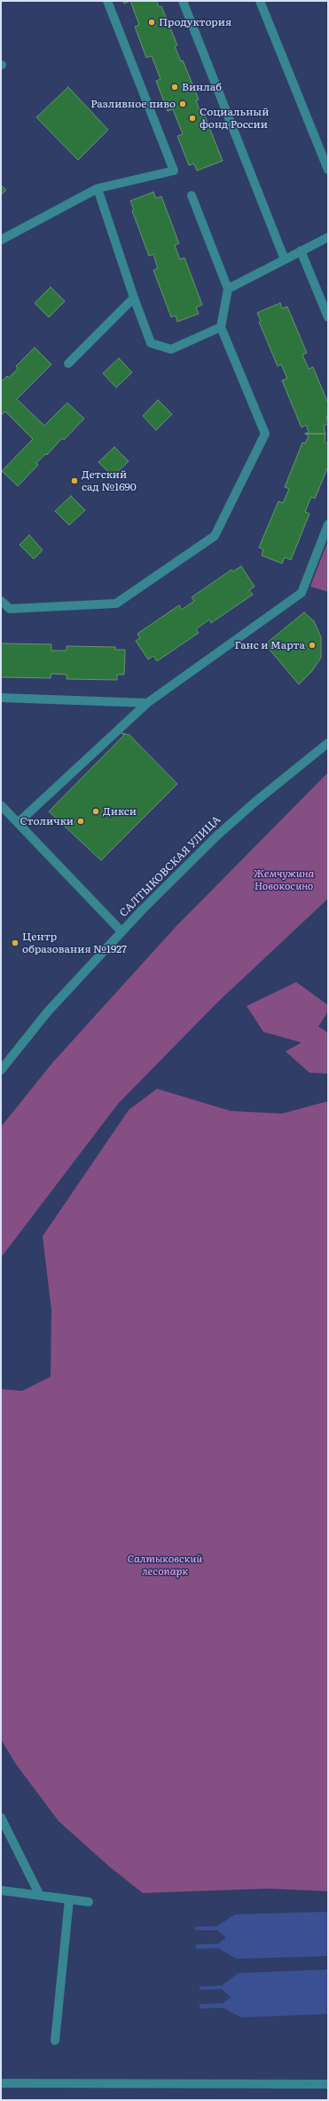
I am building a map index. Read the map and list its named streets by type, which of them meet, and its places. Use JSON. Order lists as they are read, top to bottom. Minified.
{"streets":{"street":["САЛТЫКОВСКАЯ УЛИЦА"]},"parks":["Жемчужина Новокосино","Салтыковский лесопарк"],"places":["Продуктория","Винлаб","Разливное пиво","Социальный фонд России","Детский сад №1690","Ганс и Марта","Дикси","Столички","Центр образования №1927"]}
